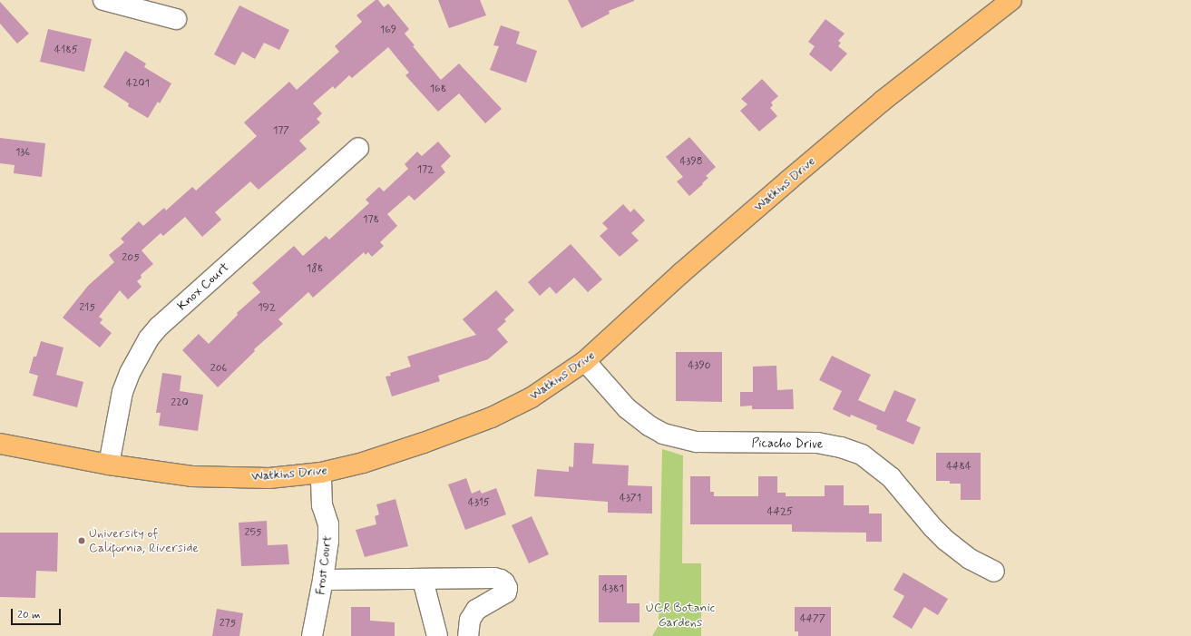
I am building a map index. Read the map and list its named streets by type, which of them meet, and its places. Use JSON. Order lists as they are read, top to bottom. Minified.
{"streets":{"main road":["Watkins Drive"],"street":["Knox Court","Picacho Drive","Frost Court"]},"crossings":[["Watkins Drive","Knox Court"],["Watkins Drive","Picacho Drive"],["Watkins Drive","Frost Court"]],"parks":["UCR Botanic Gardens"],"places":["University of California, Riverside"],"house_numbers":["169","4185","4201","168","177","136","4398","172","178","205","188","215","192","4390","206","220","4484","4371","4315","4425","255","4381","4477","275"],"scale_bar":"20 m"}
